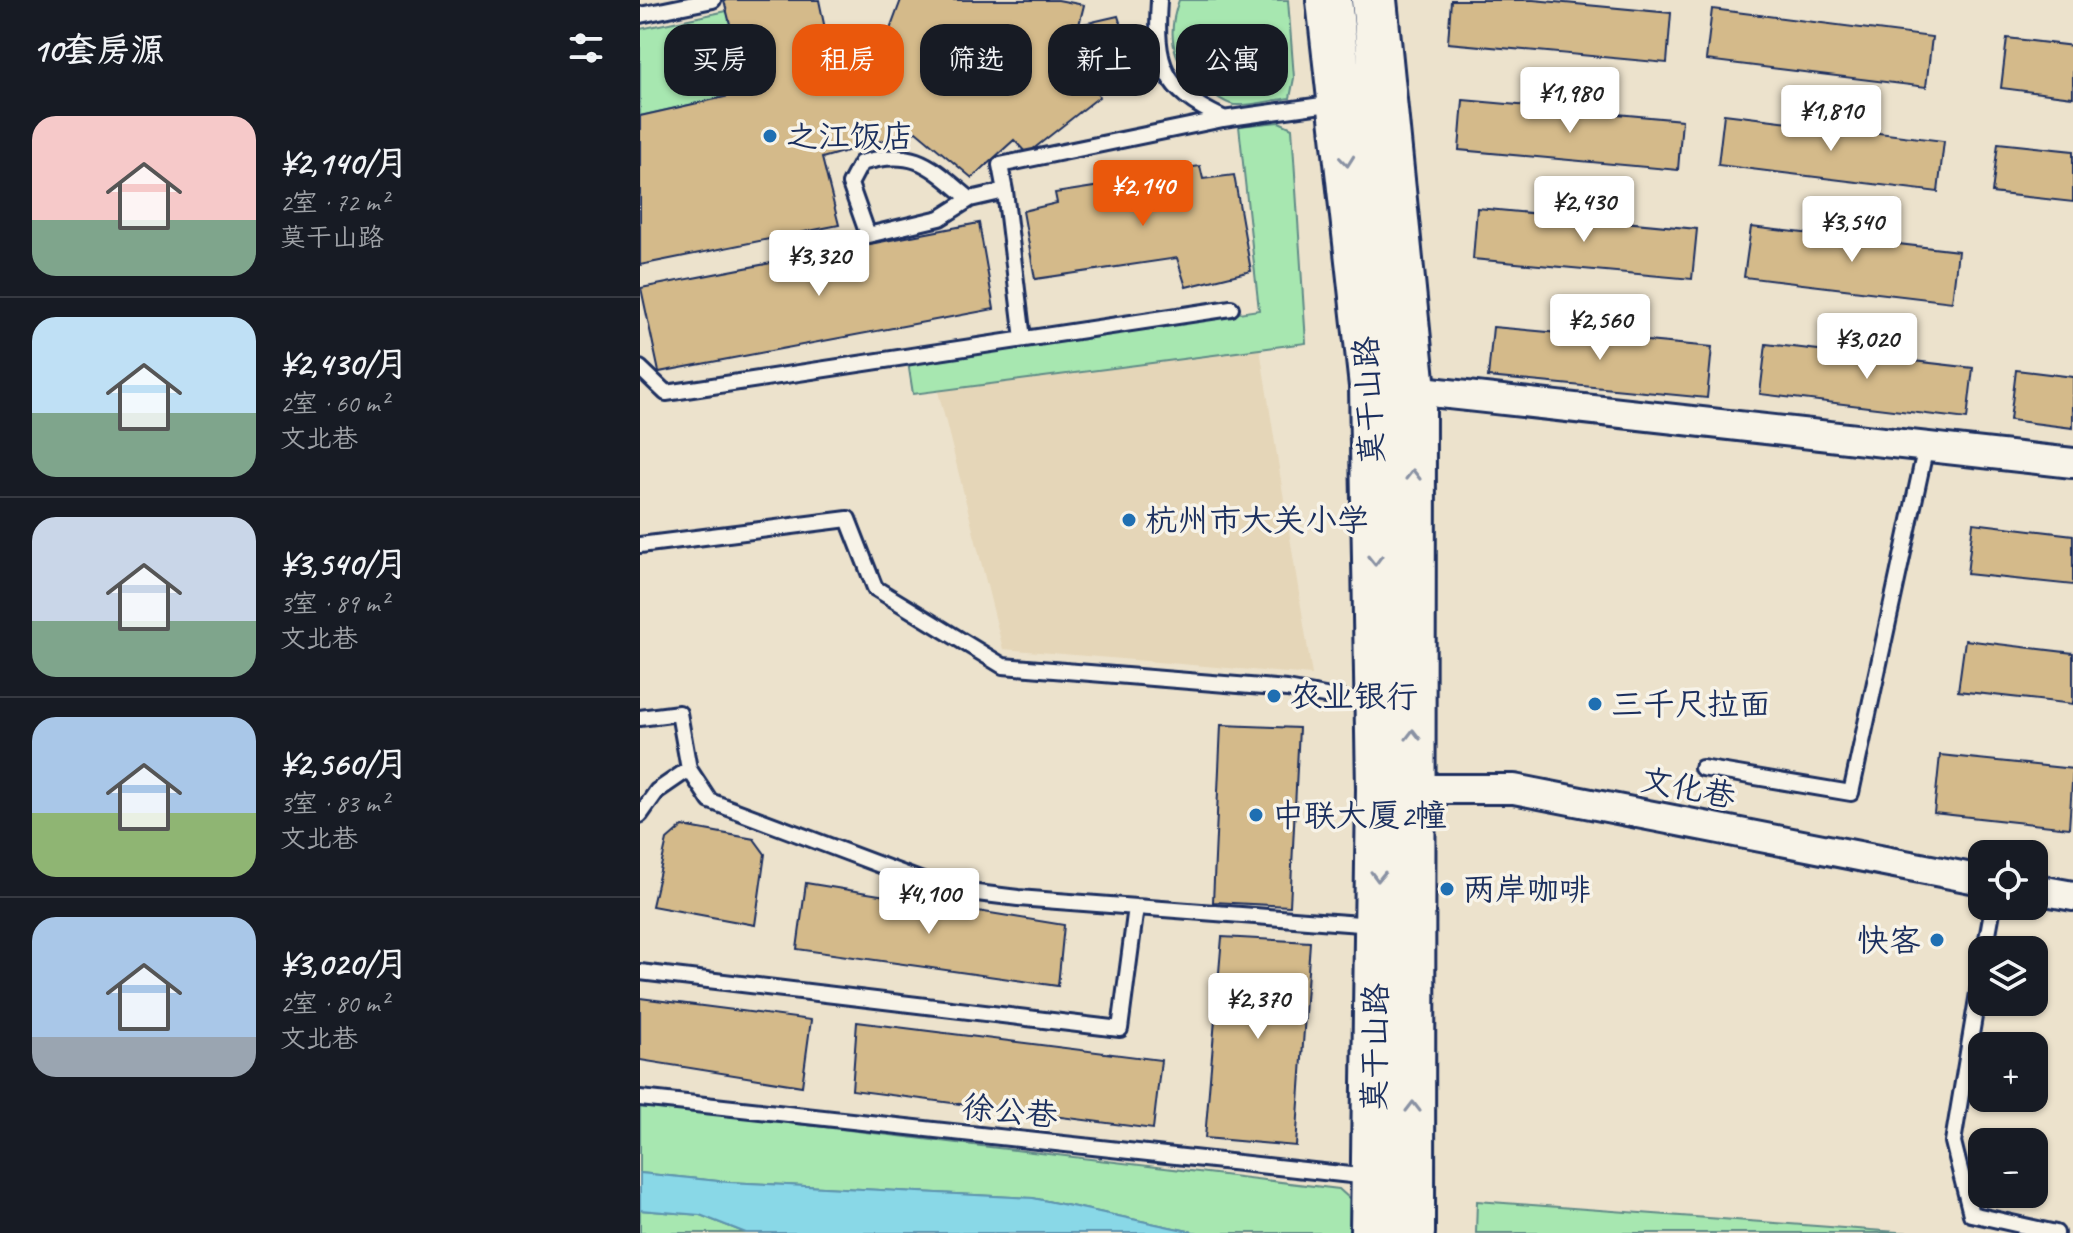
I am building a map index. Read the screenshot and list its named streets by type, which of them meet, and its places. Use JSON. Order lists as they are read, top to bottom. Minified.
{"streets":{"main road":["莫干山路"],"street":["文化巷"],"lane":["徐公巷"]},"crossings":[["莫干山路","文化巷"],["莫干山路","徐公巷"]],"places":["之江饭店","杭州市大关小学","农业银行","三千尺拉面","中联大厦2幢","两岸咖啡","快客"],"page":{"heading":"10套房源","chip":["买房","租房","筛选","新上","公寓"],"price":["¥1,980","¥1,810","¥2,140","¥2,430","¥3,540","¥3,320","¥2,560","¥3,020","¥4,100","¥2,370"],"list":[{"name":"¥2,140/月","note":"2室 · 72 m² · 莫干山路"},{"name":"¥2,430/月","note":"2室 · 60 m² · 文北巷"},{"name":"¥3,540/月","note":"3室 · 89 m² · 文北巷"},{"name":"¥2,560/月","note":"3室 · 83 m² · 文北巷"},{"name":"¥3,020/月","note":"2室 · 80 m² · 文北巷"}],"map_buttons":["+","−"]}}
